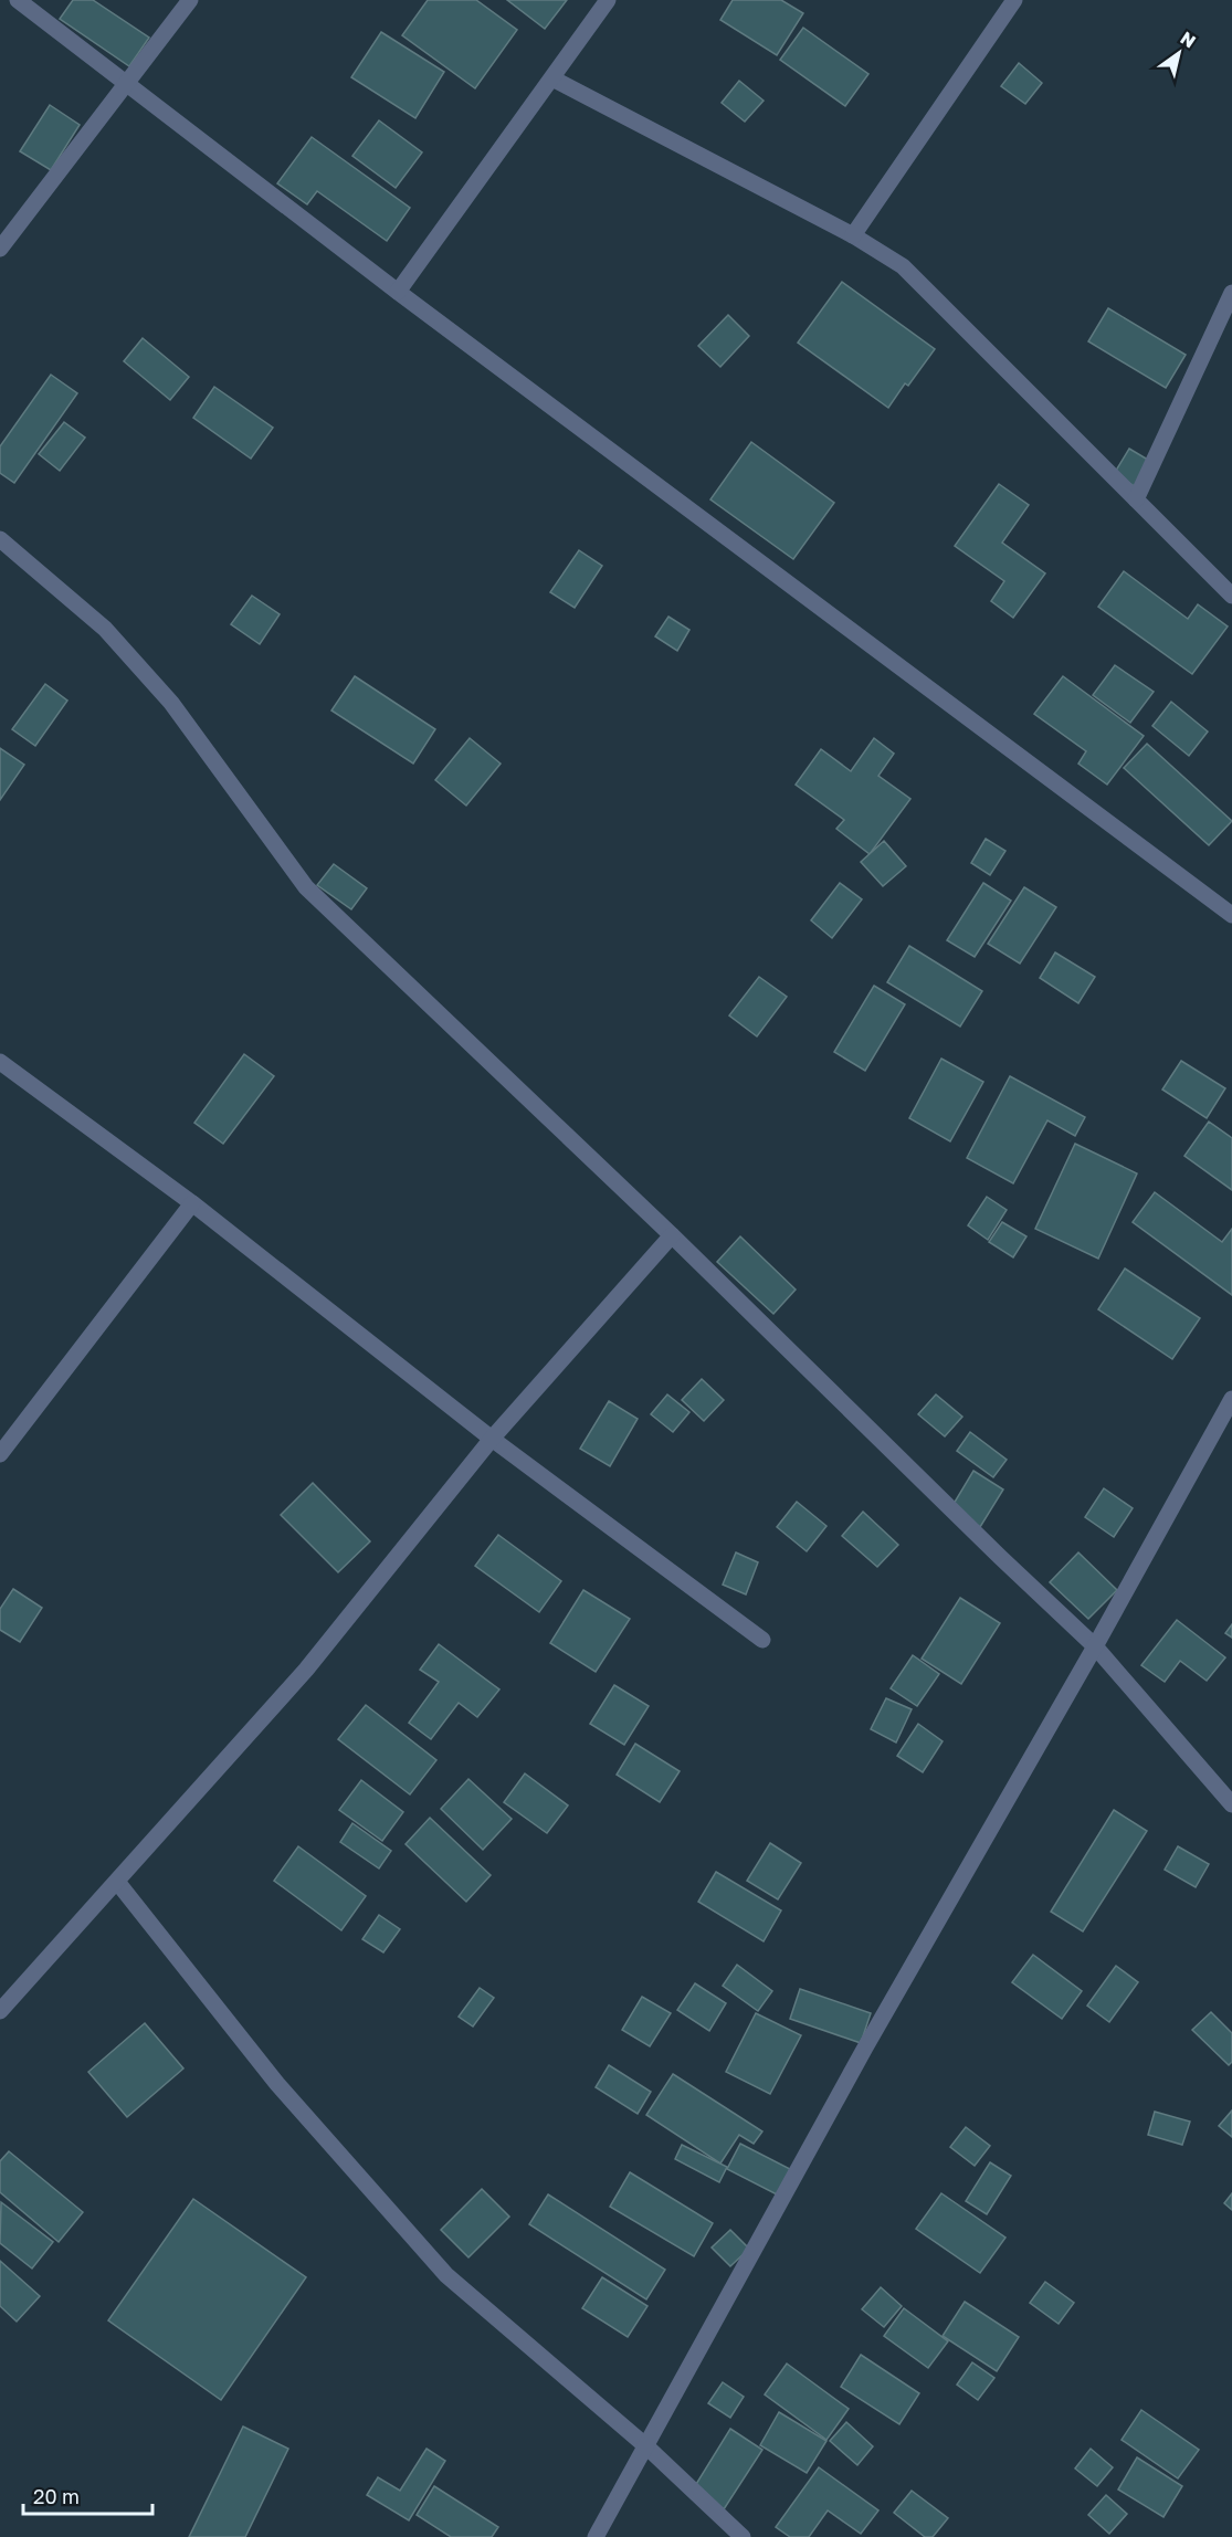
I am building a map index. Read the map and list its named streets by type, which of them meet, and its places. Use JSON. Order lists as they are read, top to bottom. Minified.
{"scale_bar":"20 m","north":"top right"}
